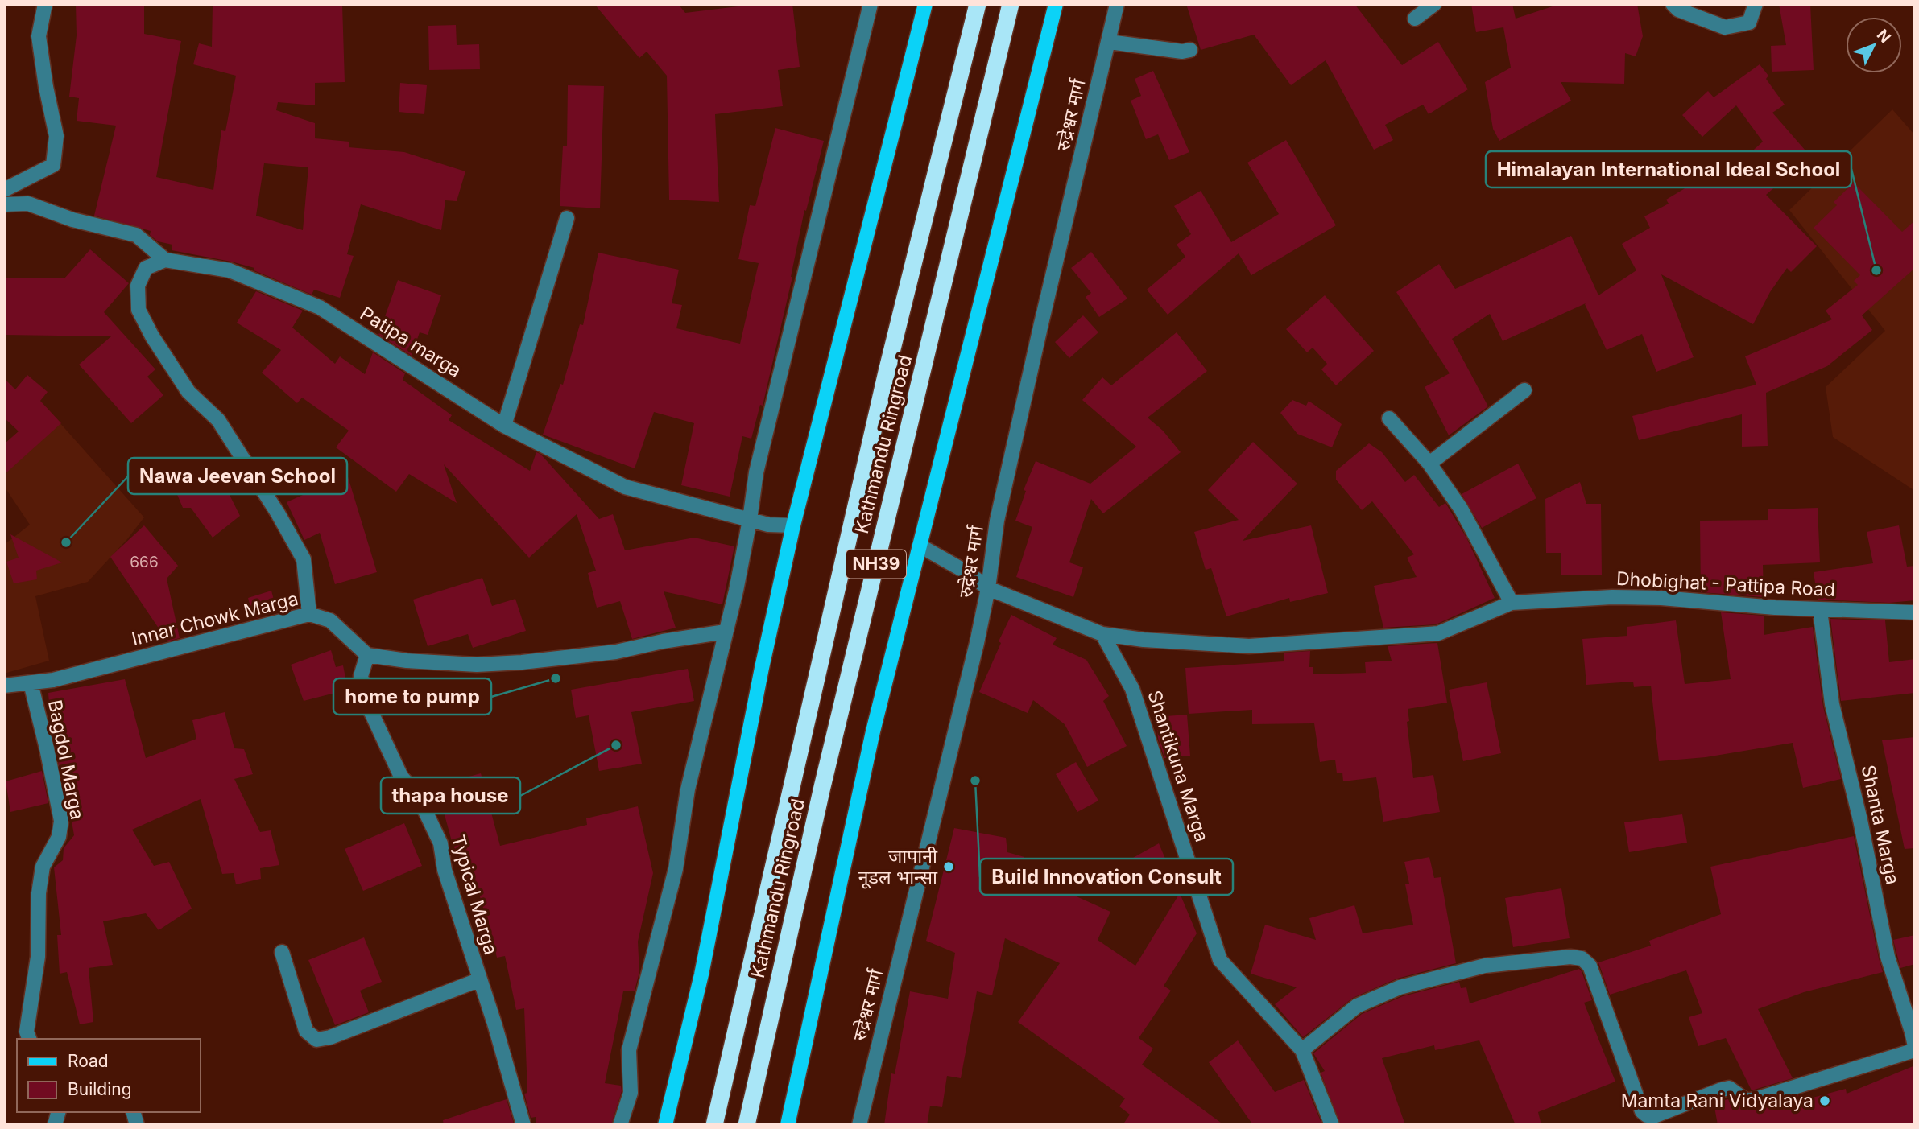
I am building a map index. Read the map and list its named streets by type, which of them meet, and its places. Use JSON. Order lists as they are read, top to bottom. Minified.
{"streets":{"highway":["Kathmandu Ringroad","NH39"],"street":["रुद्रेश्वर मार्ग","Patipa marga","Dhobighat - Pattipa Road","Innar Chowk Marga","Bagdol Marga","Shantikuna Marga","Shanta Marga","Typical Marga"]},"crossings":[["Dhobighat - Pattipa Road","Shantikuna Marga"],["Dhobighat - Pattipa Road","Shanta Marga"],["Innar Chowk Marga","Bagdol Marga"],["Innar Chowk Marga","Typical Marga"]],"places":["Himalayan International Ideal School","Nawa Jeevan School","home to pump","thapa house","Build Innovation Consult","जापानी नूडल भान्सा","Mamta Rani Vidyalaya"],"house_numbers":["666"],"legend":["Road","Building"],"north":"top right"}
